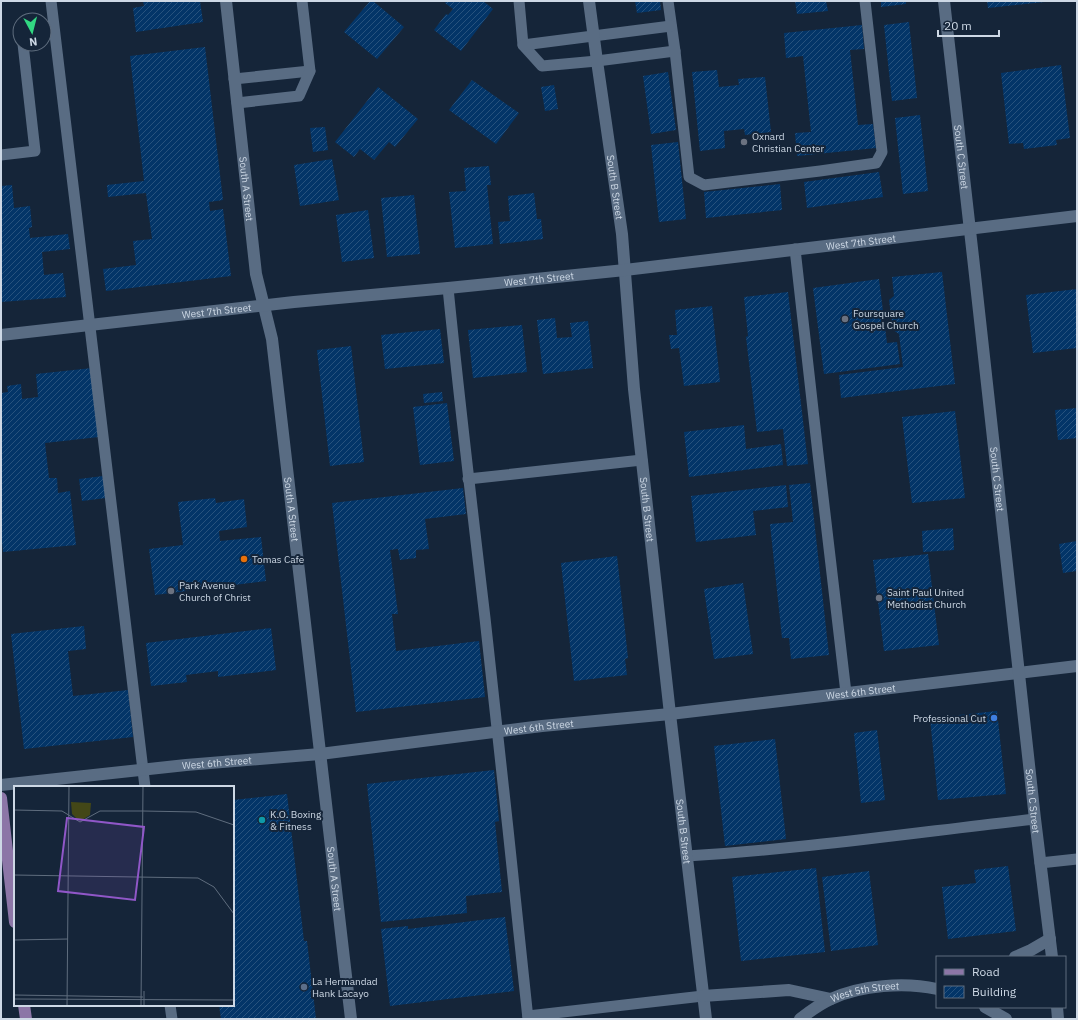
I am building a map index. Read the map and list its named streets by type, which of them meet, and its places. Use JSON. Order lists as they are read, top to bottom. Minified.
{"streets":{"street":["South C Street","South B Street","South A Street","West 7th Street","West 6th Street","West 5th Street"]},"crossings":[["South C Street","West 7th Street"],["South C Street","West 6th Street"],["South B Street","West 7th Street"],["South B Street","West 6th Street"],["South A Street","West 7th Street"],["South A Street","West 6th Street"]],"places":["Oxnard Christian Center","Foursquare Gospel Church","Tomas Cafe","Park Avenue Church of Christ","Saint Paul United Methodist Church","Professional Cut","K.O. Boxing & Fitness","La Hermandad Hank Lacayo"],"legend":["Road","Building"],"scale_bar":"20 m","north":"bottom"}
